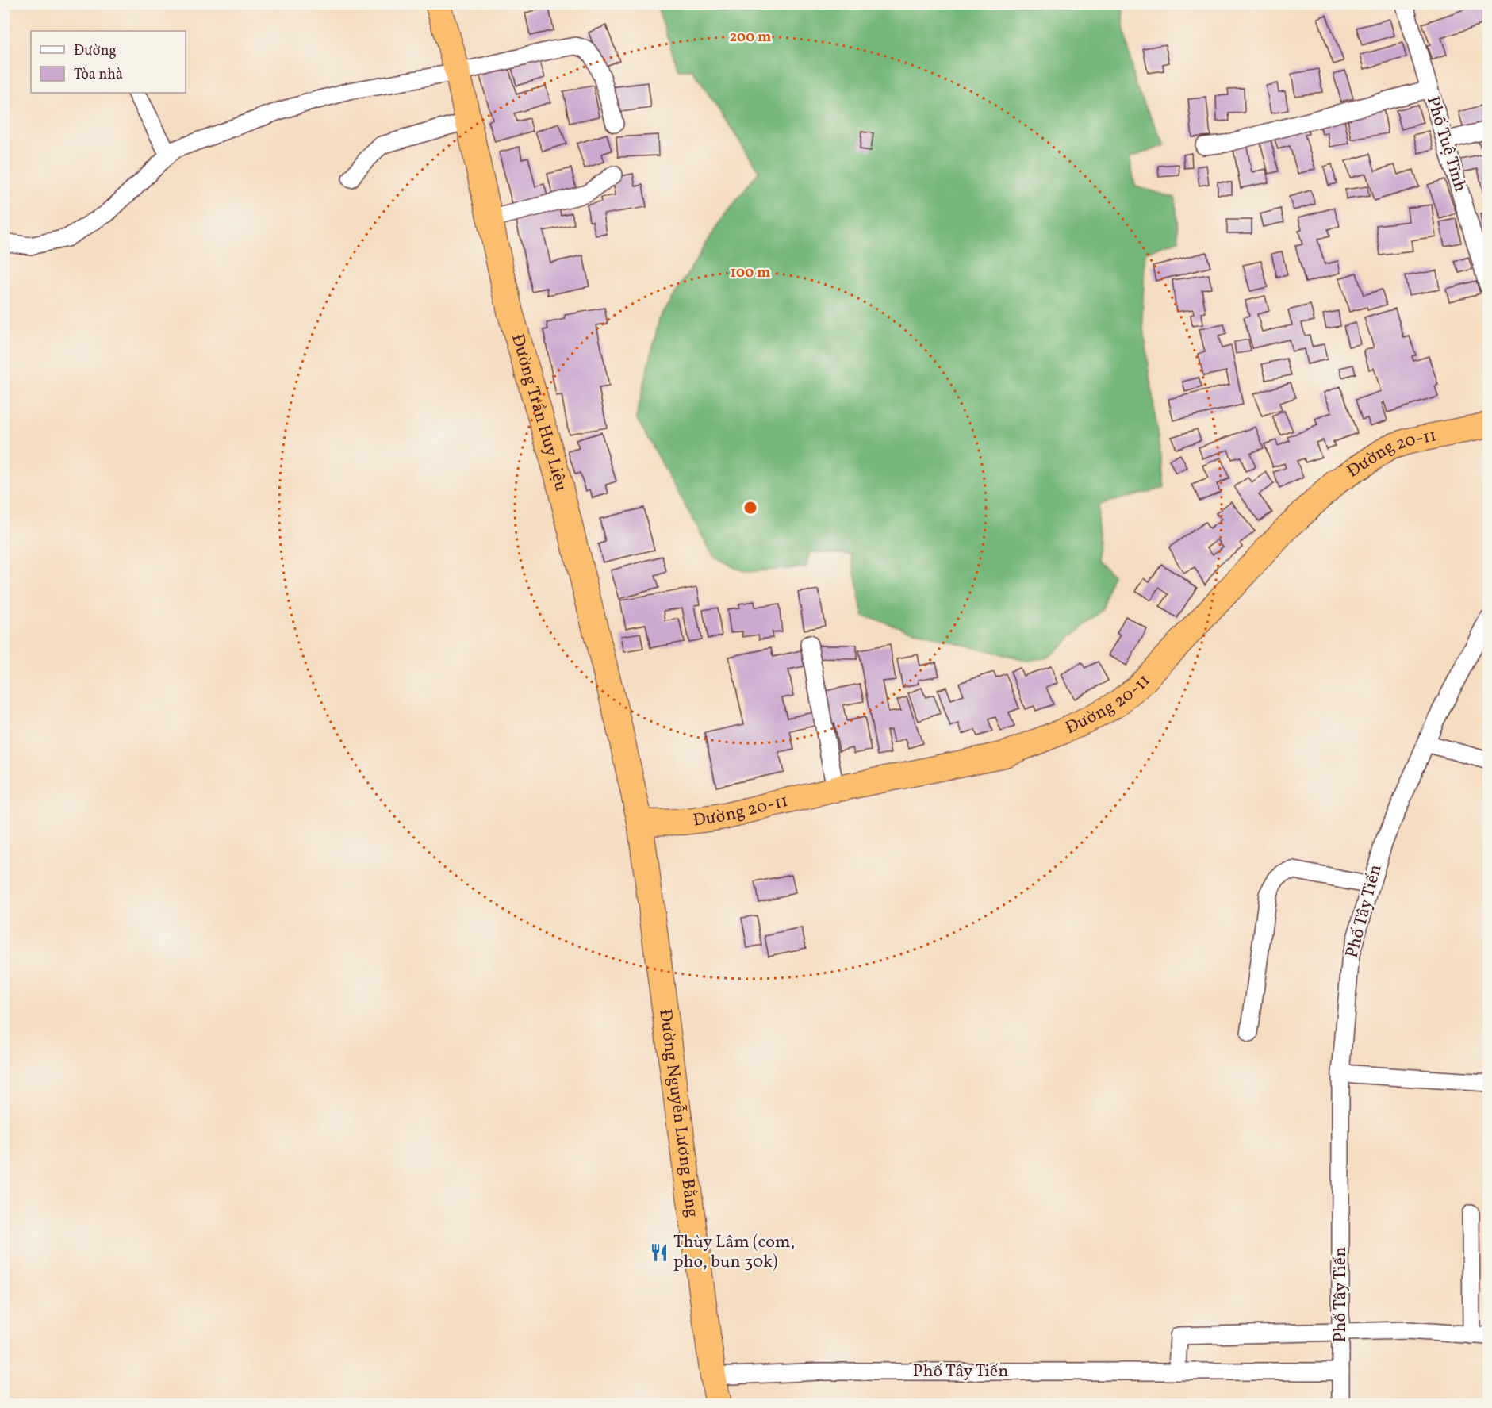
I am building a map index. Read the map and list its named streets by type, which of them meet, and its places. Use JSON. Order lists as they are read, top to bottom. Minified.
{"streets":{"highway":["Đường Trần Huy Liệu","Đường 20-11","Đường Nguyễn Lương Bằng"],"street":["Phố Tuệ Tĩnh","Phố Tây Tiến"]},"crossings":[["Đường Trần Huy Liệu","Đường 20-11"],["Đường Trần Huy Liệu","Đường Nguyễn Lương Bằng"],["Đường 20-11","Đường Nguyễn Lương Bằng"],["Phố Tây Tiến","Đường Nguyễn Lương Bằng"]],"places":{"restaurant":["Thùy Lâm (com, pho, bun 30k)"]},"legend":["Đường","Tòa nhà"],"rings":["200 m","100 m"]}
